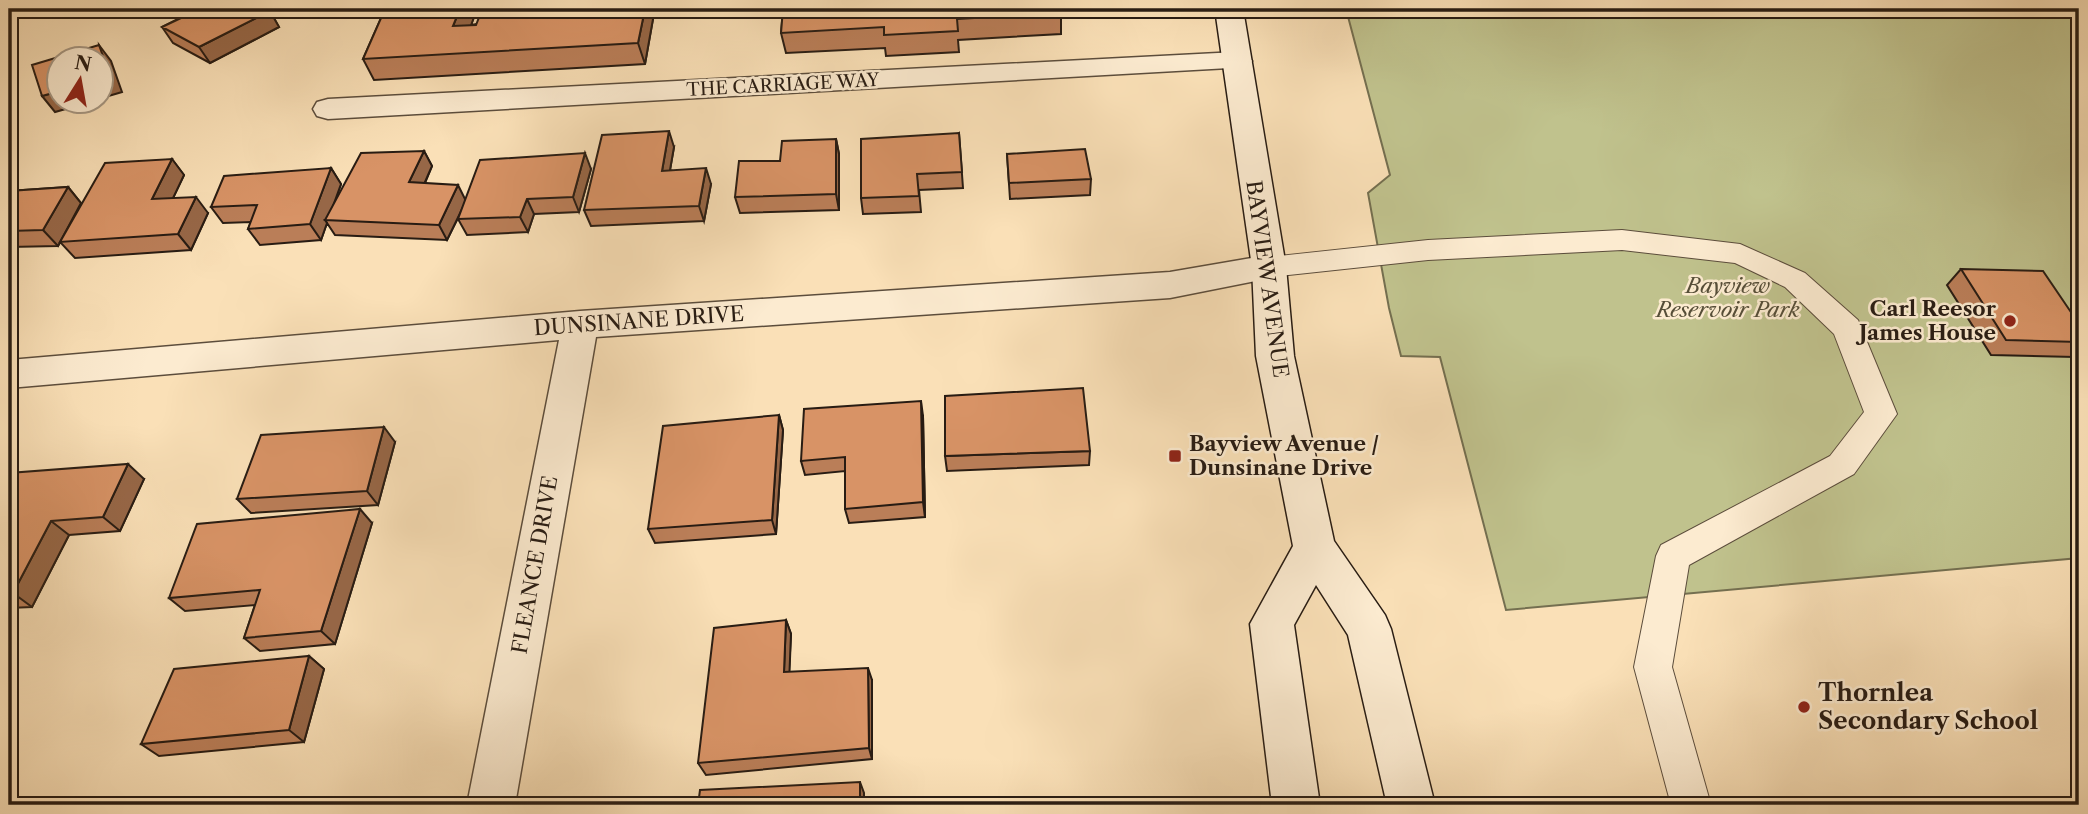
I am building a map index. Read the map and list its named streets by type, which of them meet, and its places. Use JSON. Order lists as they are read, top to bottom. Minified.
{"streets":{"street":["THE CARRIAGE WAY","BAYVIEW AVENUE","DUNSINANE DRIVE","FLEANCE DRIVE"]},"crossings":[["THE CARRIAGE WAY","BAYVIEW AVENUE"],["BAYVIEW AVENUE","DUNSINANE DRIVE"],["DUNSINANE DRIVE","FLEANCE DRIVE"]],"parks":["Bayview Reservoir Park"],"places":{"other":["Carl Reesor James House","Thornlea Secondary School"],"transit":["Bayview Avenue / Dunsinane Drive"]},"north":"top"}
